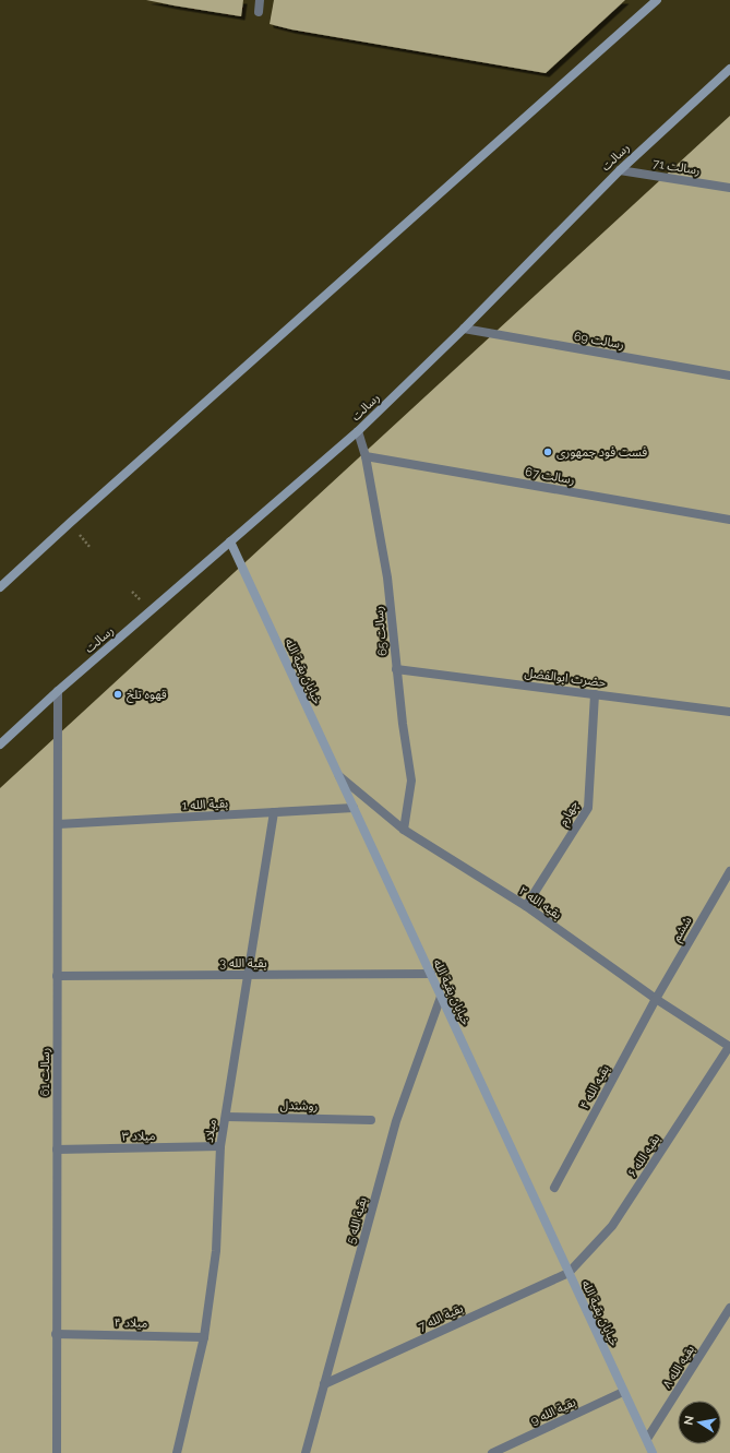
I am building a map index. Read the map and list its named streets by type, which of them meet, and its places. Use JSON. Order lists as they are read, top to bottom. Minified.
{"streets":{"main road":["رسالت","خیابان بقیة الله"],"street":["رسالت 71","رسالت 69","رسالت 67","رسالت 65","حضرت ابوالفضل","بقیة الله 1","چهارم","بقیه الله ۲","ششم","بقیة الله 3","رسالت 61","بقیه الله ۴","روشندل","میلاد","میلاد ۳","بقیه الله ۶","بقیة الله 5","بقیة الله 7","میلاد ۴","بقیه الله ۸","بقیة الله 9"]},"crossings":[["رسالت","رسالت 71"],["رسالت","رسالت 69"],["رسالت","رسالت 65"],["رسالت","خیابان بقیة الله"],["رسالت","رسالت 61"],["رسالت 67","رسالت 65"],["رسالت 65","حضرت ابوالفضل"],["رسالت 65","بقیه الله ۲"],["خیابان بقیة الله","بقیة الله 1"],["خیابان بقیة الله","بقیه الله ۲"],["خیابان بقیة الله","بقیة الله 3"],["خیابان بقیة الله","بقیه الله ۶"],["خیابان بقیة الله","بقیة الله 5"],["خیابان بقیة الله","بقیة الله 7"],["خیابان بقیة الله","بقیه الله ۸"],["خیابان بقیة الله","بقیة الله 9"],["حضرت ابوالفضل","چهارم"],["بقیة الله 1","رسالت 61"],["بقیة الله 1","میلاد"],["چهارم","بقیه الله ۲"],["بقیه الله ۲","ششم"],["بقیه الله ۲","بقیه الله ۴"],["بقیه الله ۲","بقیه الله ۶"],["ششم","بقیه الله ۴"],["بقیة الله 3","رسالت 61"],["بقیة الله 3","میلاد"],["رسالت 61","میلاد ۳"],["رسالت 61","میلاد ۴"],["روشندل","میلاد"],["میلاد","میلاد ۳"],["میلاد","میلاد ۴"],["بقیه الله ۶","بقیة الله 7"],["بقیة الله 5","بقیة الله 7"]],"places":["فست فود جمهوری","قهوه تلخ"],"north":"left"}
